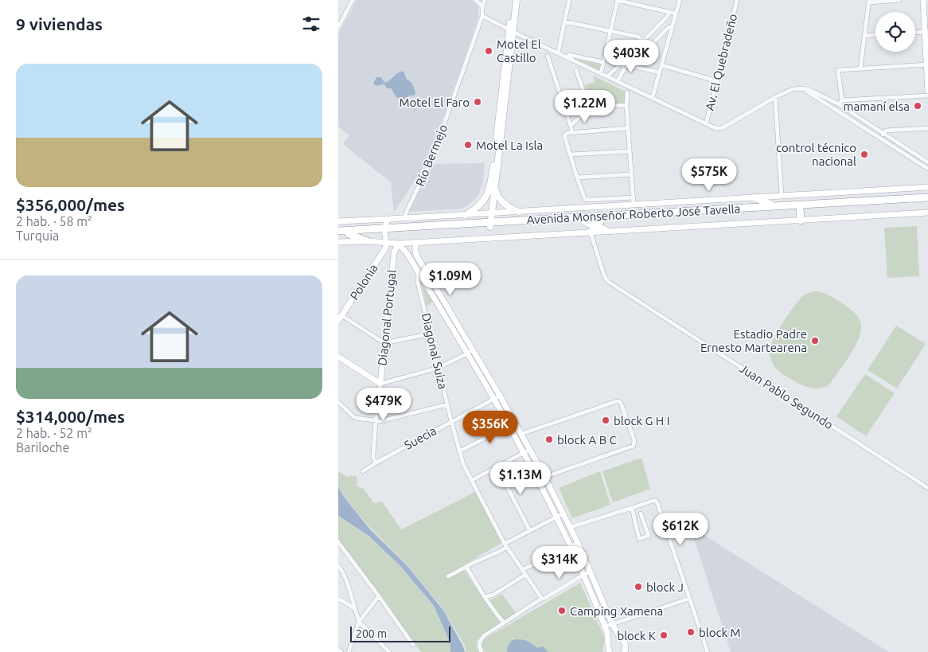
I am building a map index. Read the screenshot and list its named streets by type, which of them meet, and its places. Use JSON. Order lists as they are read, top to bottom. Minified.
{"streets":{"highway":["Avenida Monseñor Roberto José Tavella"],"main road":["Polonia","Diagonal Portugal"],"street":["Av. El Quebradeño","Río Bermejo","Diagonal Suiza","Juan Pablo Segundo","Suecia"]},"crossings":[["Diagonal Portugal","Suecia"],["Diagonal Suiza","Suecia"]],"places":["Motel El Castillo","Motel El Faro","mamaní elsa","Motel La Isla","control técnico nacional","Estadio Padre Ernesto Martearena","block G H I","block A B C","block J","Camping Xamena","block M","block K"],"scale_bar":"200 m","page":{"heading":"9 viviendas","price":["$403K","$1.22M","$575K","$1.09M","$479K","$356K","$1.13M","$612K","$314K"],"list":[{"name":"$356,000/mes","note":"2 hab. · 58 m² · Turquia"},{"name":"$314,000/mes","note":"2 hab. · 52 m² · Bariloche"}],"scale":"200 m"}}
